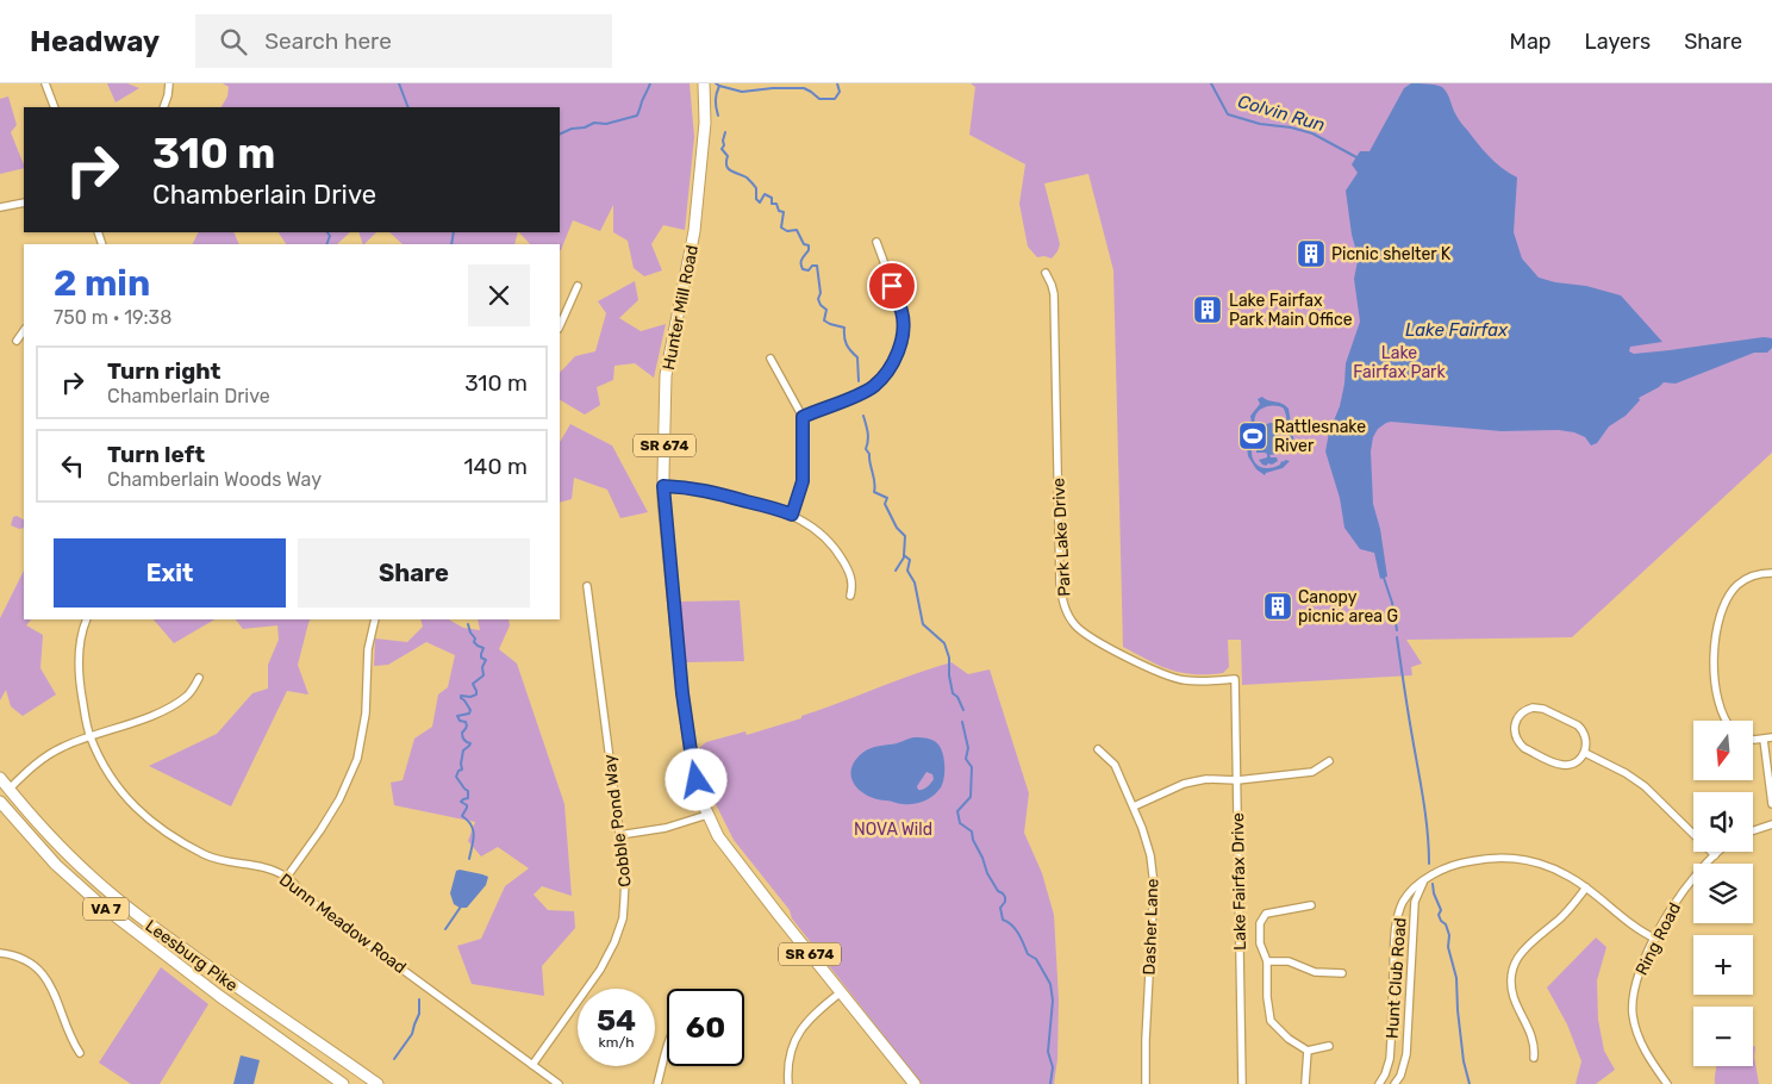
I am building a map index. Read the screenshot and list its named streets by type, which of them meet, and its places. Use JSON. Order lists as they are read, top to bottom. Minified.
{"streets":{"main road":["Hunter Mill Road","SR 674","VA 7","Leesburg Pike"],"street":["Park Lake Drive","Cobble Pond Way","Lake Fairfax Drive","Dunn Meadow Road","Dasher Lane","Ring Road","Hunt Club Road"]},"crossings":[["Park Lake Drive","Lake Fairfax Drive"],["Cobble Pond Way","Dunn Meadow Road"],["Ring Road","Hunt Club Road"]],"water":["Colvin Run","Lake Fairfax"],"parks":["Lake Fairfax Park","NOVA Wild"],"places":{"building":["Picnic shelter K","Lake Fairfax Park Main Office","Canopy picnic area G"],"sports":["Rattlesnake River"]},"north":"bottom","page":{"header":"Headway","search":"Search here","nav":["Map","Layers","Share"],"turn":["310 m","Chamberlain Drive"],"heading":["2 min","750 m · 19:38"],"list":[{"name":"Turn right","note":"Chamberlain Drive","value":"310 m"},{"name":"Turn left","note":"Chamberlain Woods Way","value":"140 m"}],"buttons":["Exit","Share"],"map_buttons":["+","−"],"speed":"54 km/h","limit":"60"}}
